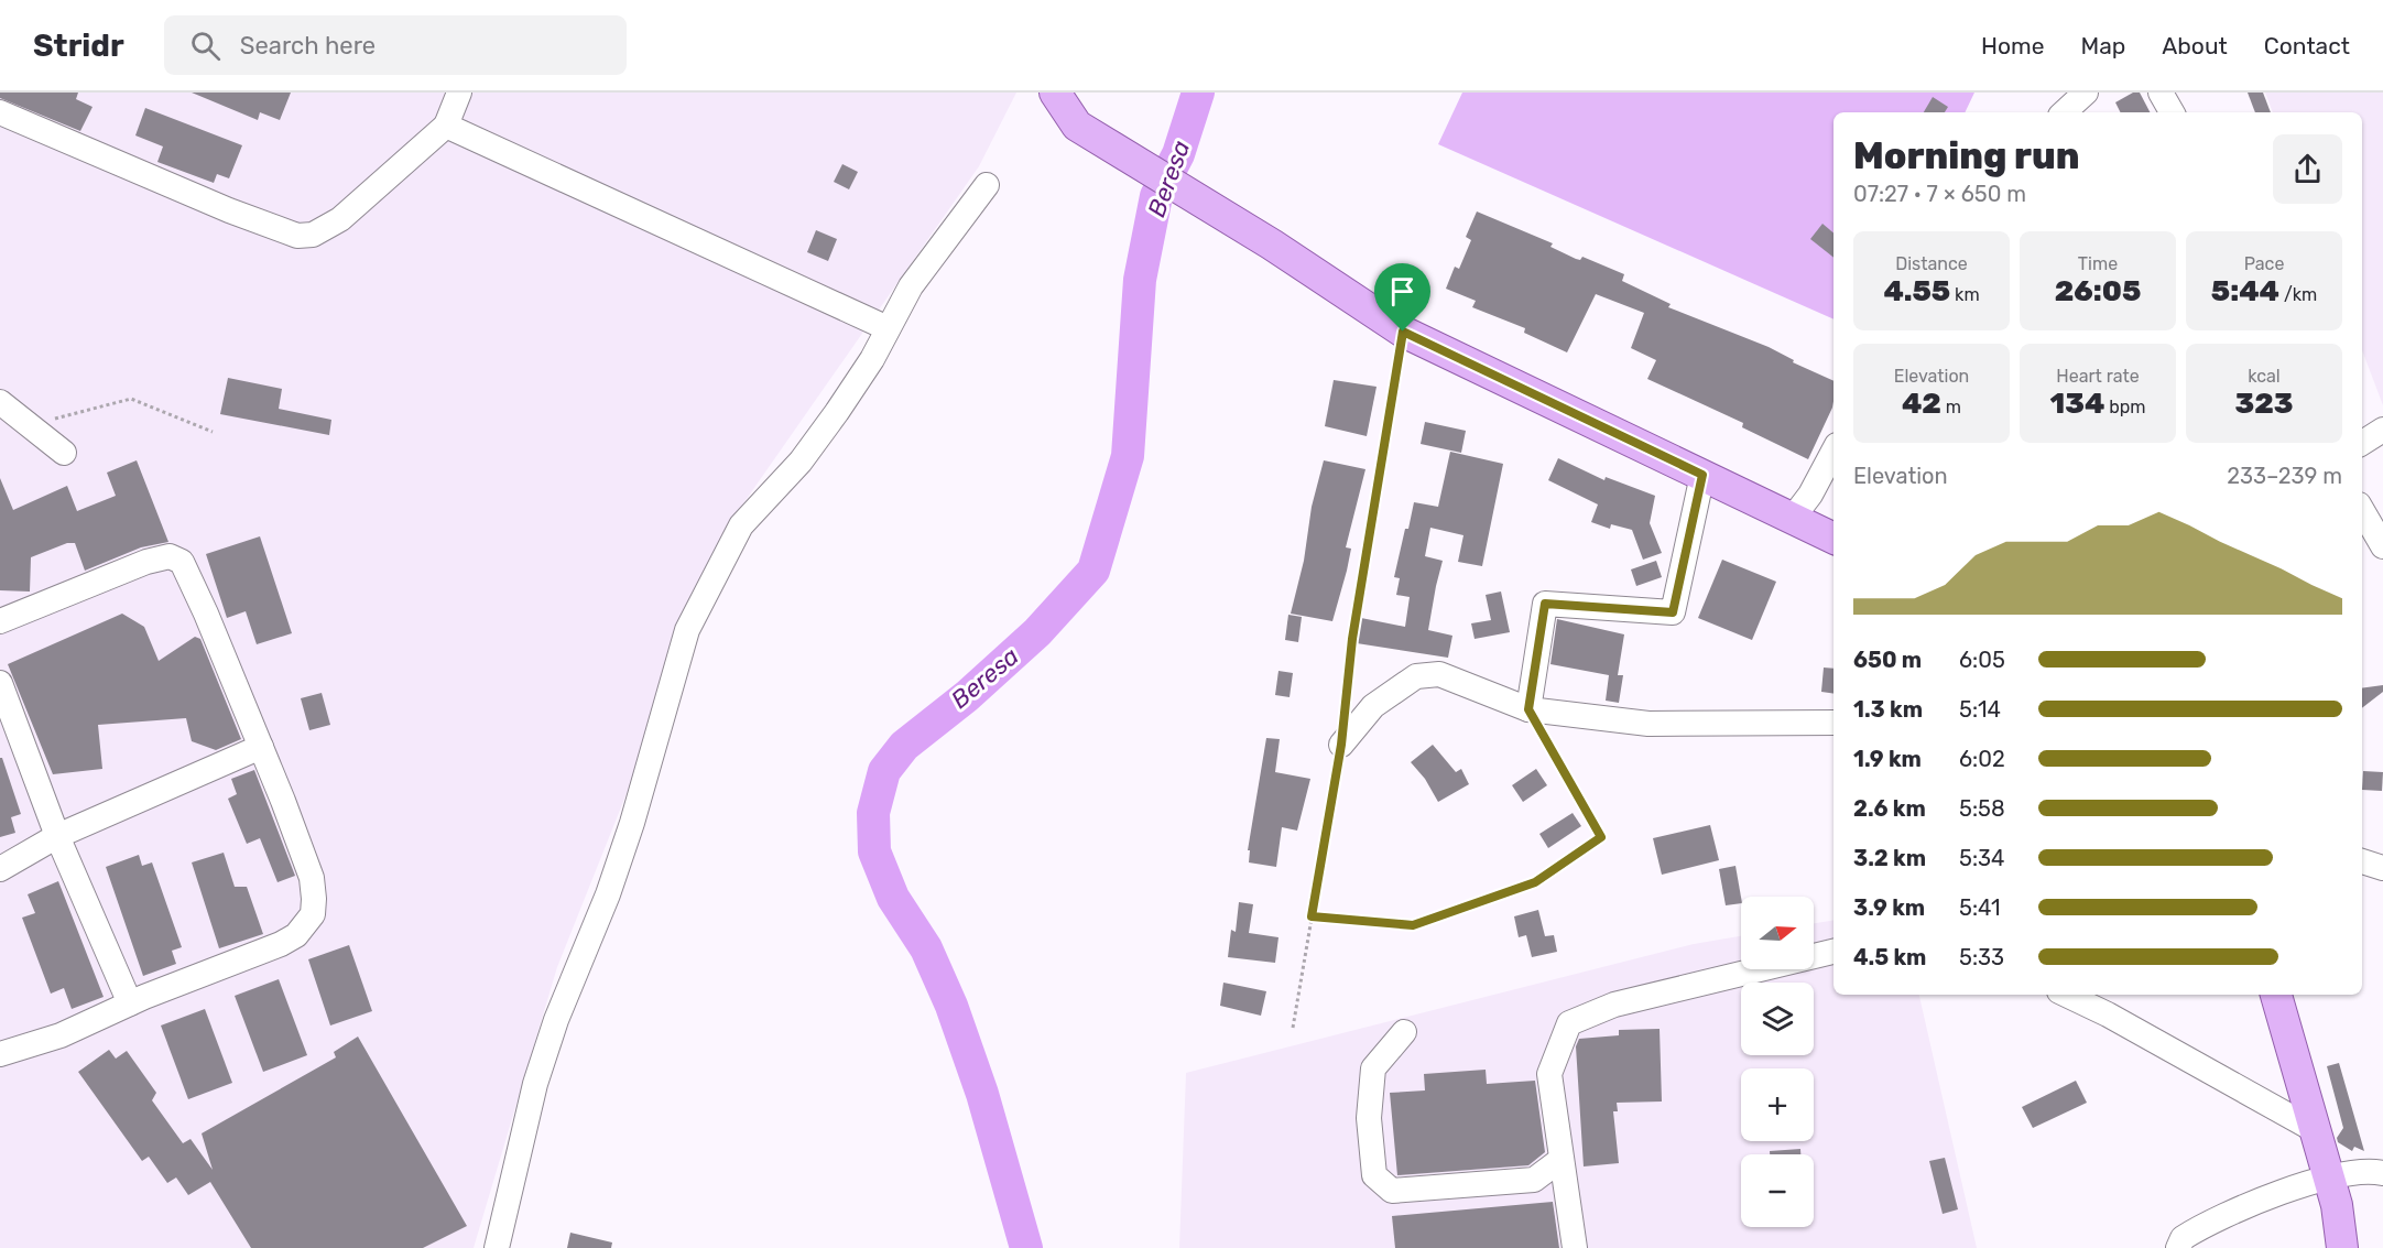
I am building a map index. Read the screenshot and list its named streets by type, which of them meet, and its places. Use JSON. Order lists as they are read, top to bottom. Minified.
{"water":["Beresa"],"north":"right","page":{"header":"Stridr","search":"Search here","nav":["Home","Map","About","Contact"],"heading":["Morning run","07:27 · 7 × 650 m"],"stats":[["Distance","4.55 km"],["Time","26:05"],["Pace","5:44 /km"],["Elevation","42 m"],["Heart rate","134 bpm"],["kcal","323"]],"chart":["Elevation","233–239 m"],"list":[{"name":"650 m","note":"6:05"},{"name":"1.3 km","note":"5:14"},{"name":"1.9 km","note":"6:02"},{"name":"2.6 km","note":"5:58"},{"name":"3.2 km","note":"5:34"},{"name":"3.9 km","note":"5:41"},{"name":"4.5 km","note":"5:33"}],"map_buttons":["+","−"]}}
